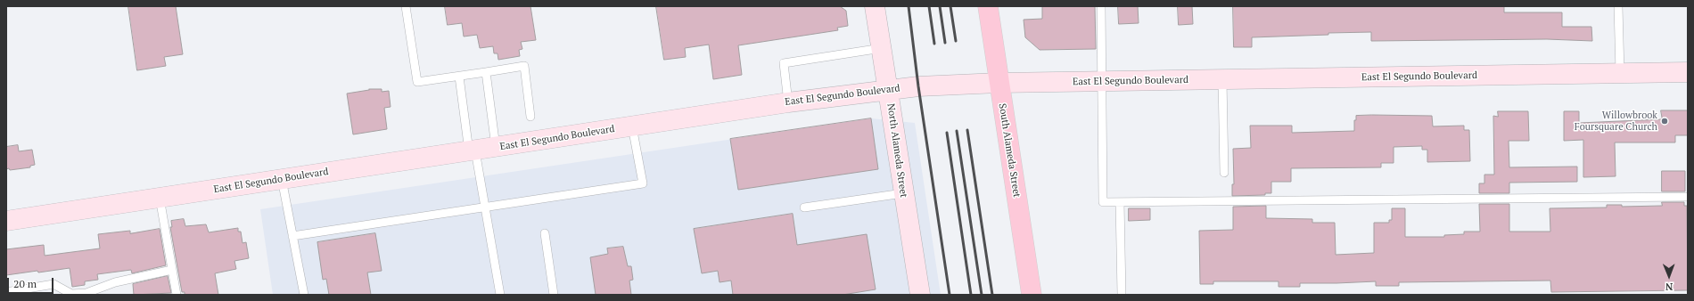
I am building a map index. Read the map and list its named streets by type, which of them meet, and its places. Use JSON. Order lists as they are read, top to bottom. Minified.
{"streets":{"main road":["South Alameda Street"],"street":["East El Segundo Boulevard","North Alameda Street"]},"crossings":[["East El Segundo Boulevard","North Alameda Street"],["East El Segundo Boulevard","South Alameda Street"]],"places":["Willowbrook Foursquare Church"],"scale_bar":"20 m","north":"bottom"}
